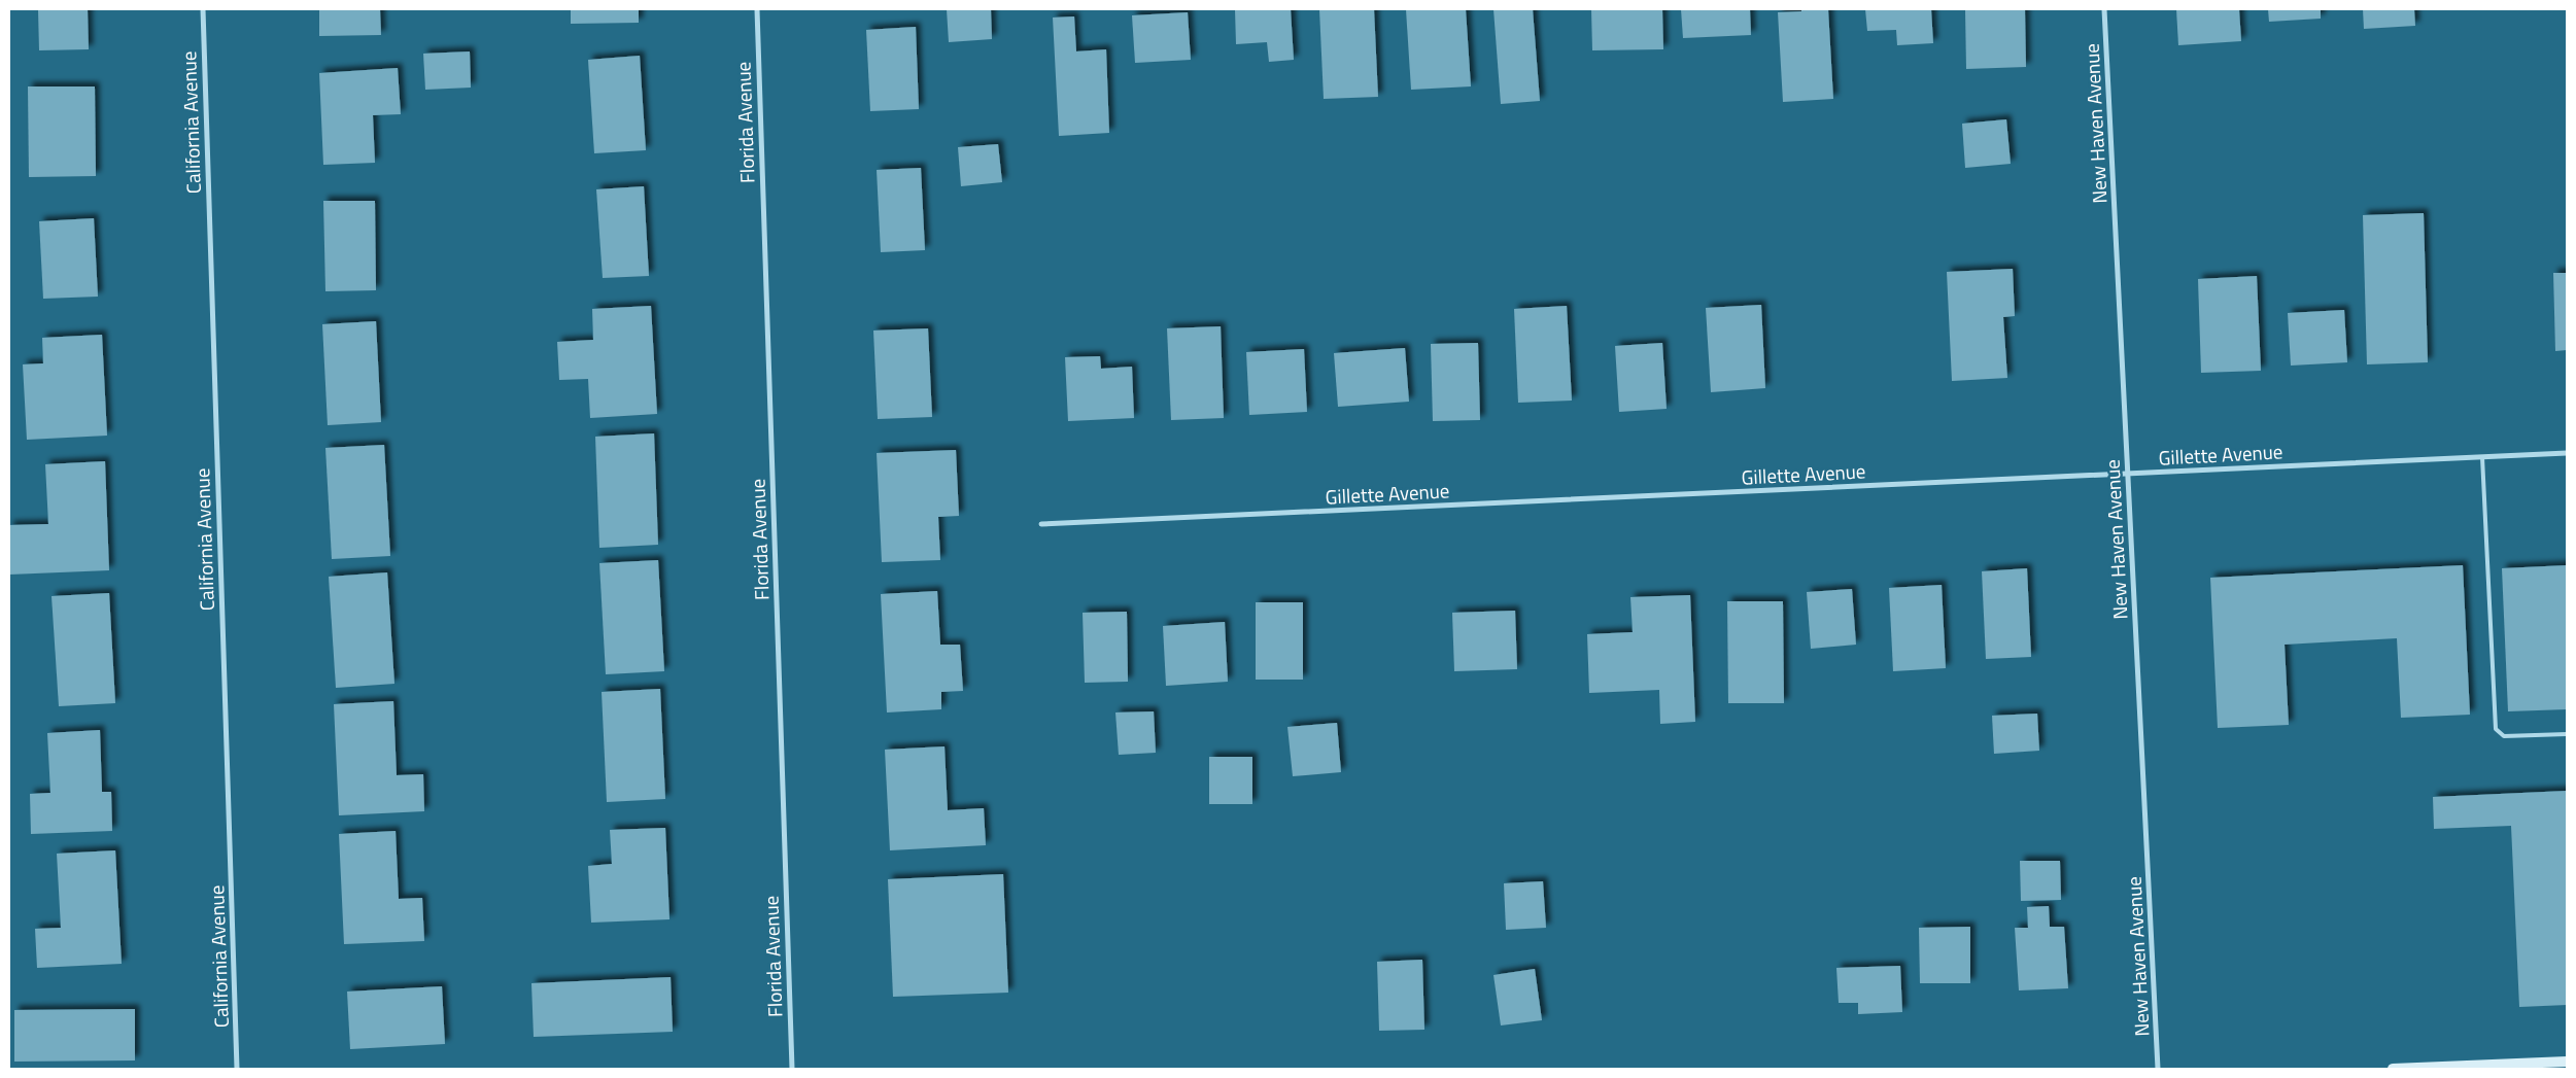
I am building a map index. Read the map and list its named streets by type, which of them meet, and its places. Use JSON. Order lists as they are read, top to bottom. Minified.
{"streets":{"street":["California Avenue","Florida Avenue","New Haven Avenue","Gillette Avenue"]},"crossings":[["New Haven Avenue","Gillette Avenue"]]}
